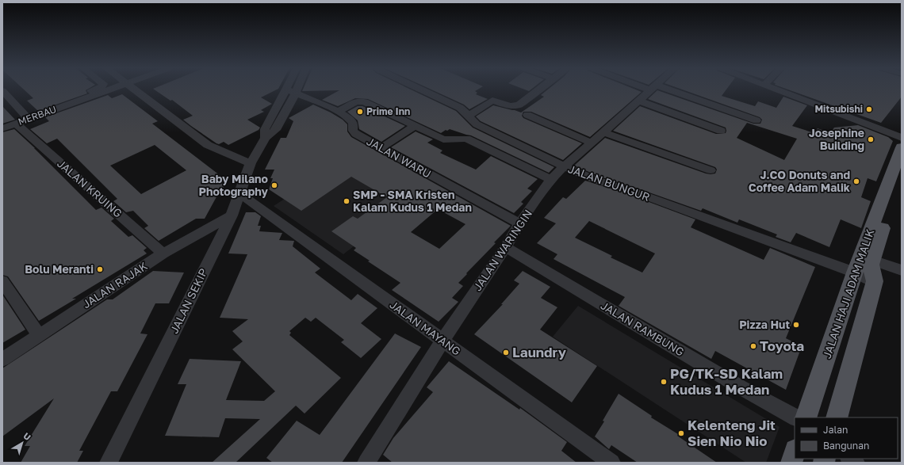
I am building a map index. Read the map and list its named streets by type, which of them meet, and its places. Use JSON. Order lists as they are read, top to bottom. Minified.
{"streets":{"main road":["JALAN HAJI ADAM MALIK"],"street":["MERBAU","JALAN WARU","JALAN BUNGUR","JALAN KRUING","JALAN WARINGIN","JALAN RAJAK","JALAN SEKIP","JALAN MAYANG","JALAN RAMBUNG"]},"crossings":[["MERBAU","JALAN KRUING"],["JALAN WARU","JALAN WARINGIN"],["JALAN WARU","JALAN SEKIP"],["JALAN BUNGUR","JALAN WARINGIN"],["JALAN BUNGUR","JALAN HAJI ADAM MALIK"],["JALAN KRUING","JALAN RAJAK"],["JALAN WARINGIN","JALAN MAYANG"],["JALAN WARINGIN","JALAN RAMBUNG"],["JALAN RAJAK","JALAN SEKIP"],["JALAN SEKIP","JALAN MAYANG"]],"places":["Mitsubishi","Prime Inn","Josephine Building","J.CO Donuts and Coffee Adam Malik","Baby Milano Photography","SMP - SMA Kristen Kalam Kudus 1 Medan","Bolu Meranti","Pizza Hut","Toyota","Laundry","PG/TK-SD Kalam Kudus 1 Medan","Kelenteng Jit Sien Nio Nio"],"legend":["Jalan","Bangunan"],"north":"top right"}
